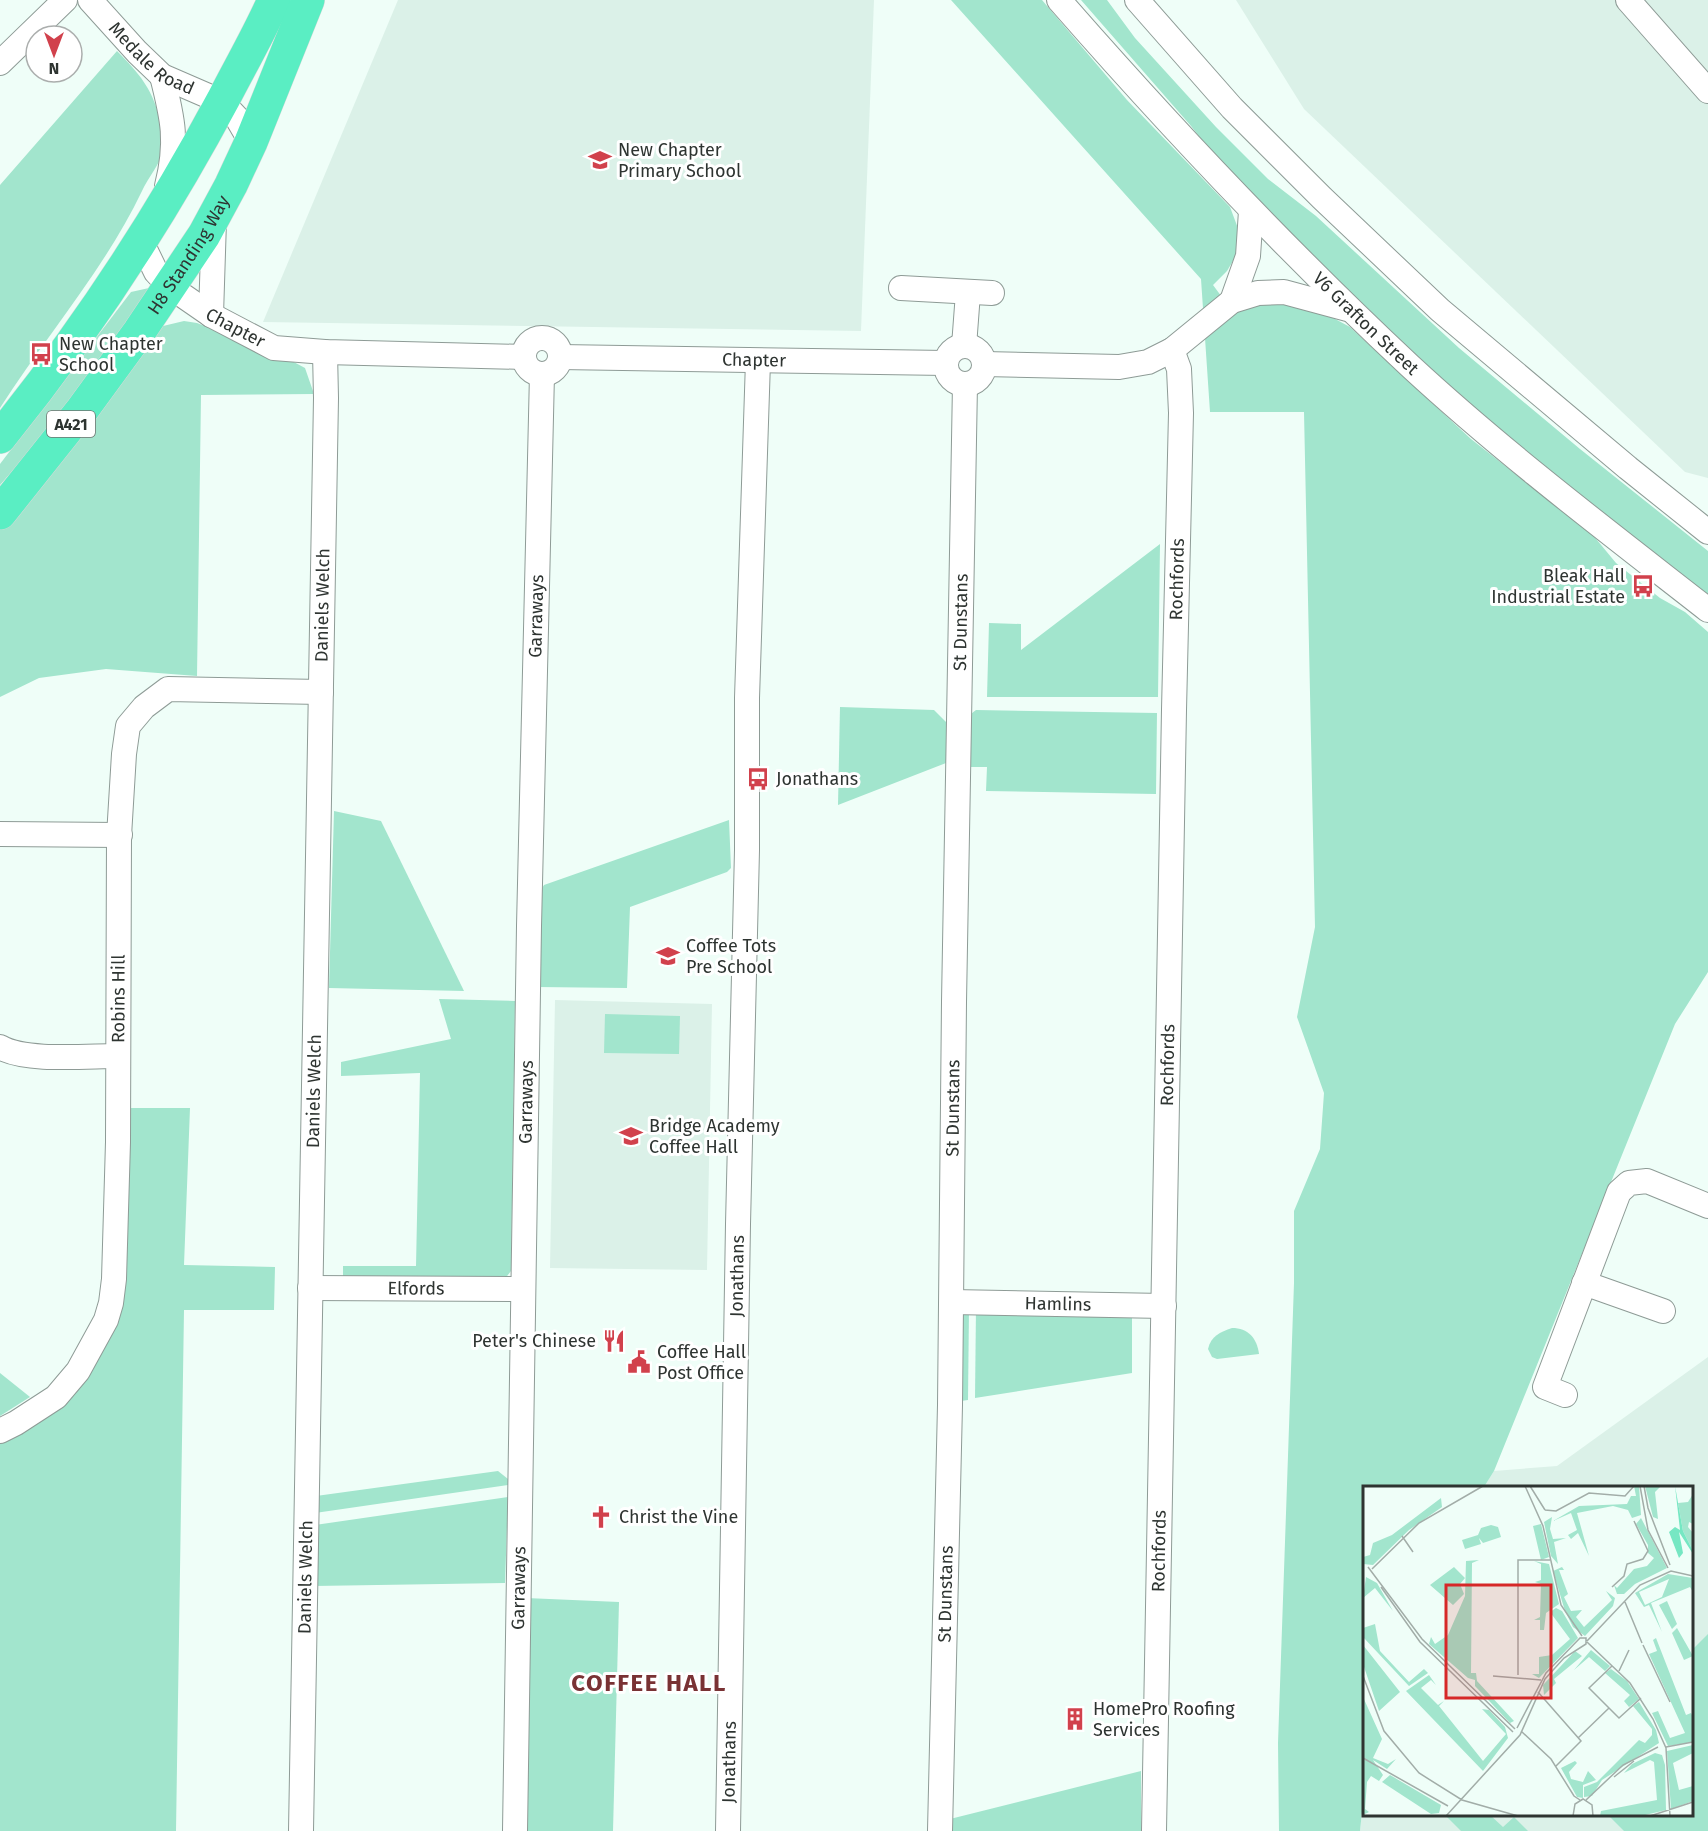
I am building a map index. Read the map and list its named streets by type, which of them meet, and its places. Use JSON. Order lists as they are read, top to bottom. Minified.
{"streets":{"highway":["H8 Standing Way","A421"],"street":["Medale Road","V6 Grafton Street","Chapter","Rochfords","Daniels Welch","Garraways","St Dunstans","Robins Hill","Jonathans","Elfords","Hamlins"]},"crossings":[["Medale Road","H8 Standing Way"],["H8 Standing Way","Chapter"],["Chapter","Daniels Welch"],["Chapter","Garraways"],["Chapter","St Dunstans"],["Chapter","Jonathans"],["Rochfords","Hamlins"],["Daniels Welch","Robins Hill"],["Daniels Welch","Elfords"],["Garraways","Elfords"],["St Dunstans","Hamlins"]],"districts":["COFFEE HALL"],"places":{"school or university":["New Chapter Primary School","Coffee Tots Pre School","Bridge Academy Coffee Hall"],"bus stop":["New Chapter School","Bleak Hall Industrial Estate","Jonathans"],"restaurant":["Peter's Chinese"],"public building":["Coffee Hall Post Office"],"church":["Christ the Vine"],"building":["HomePro Roofing Services"]},"north":"bottom"}
